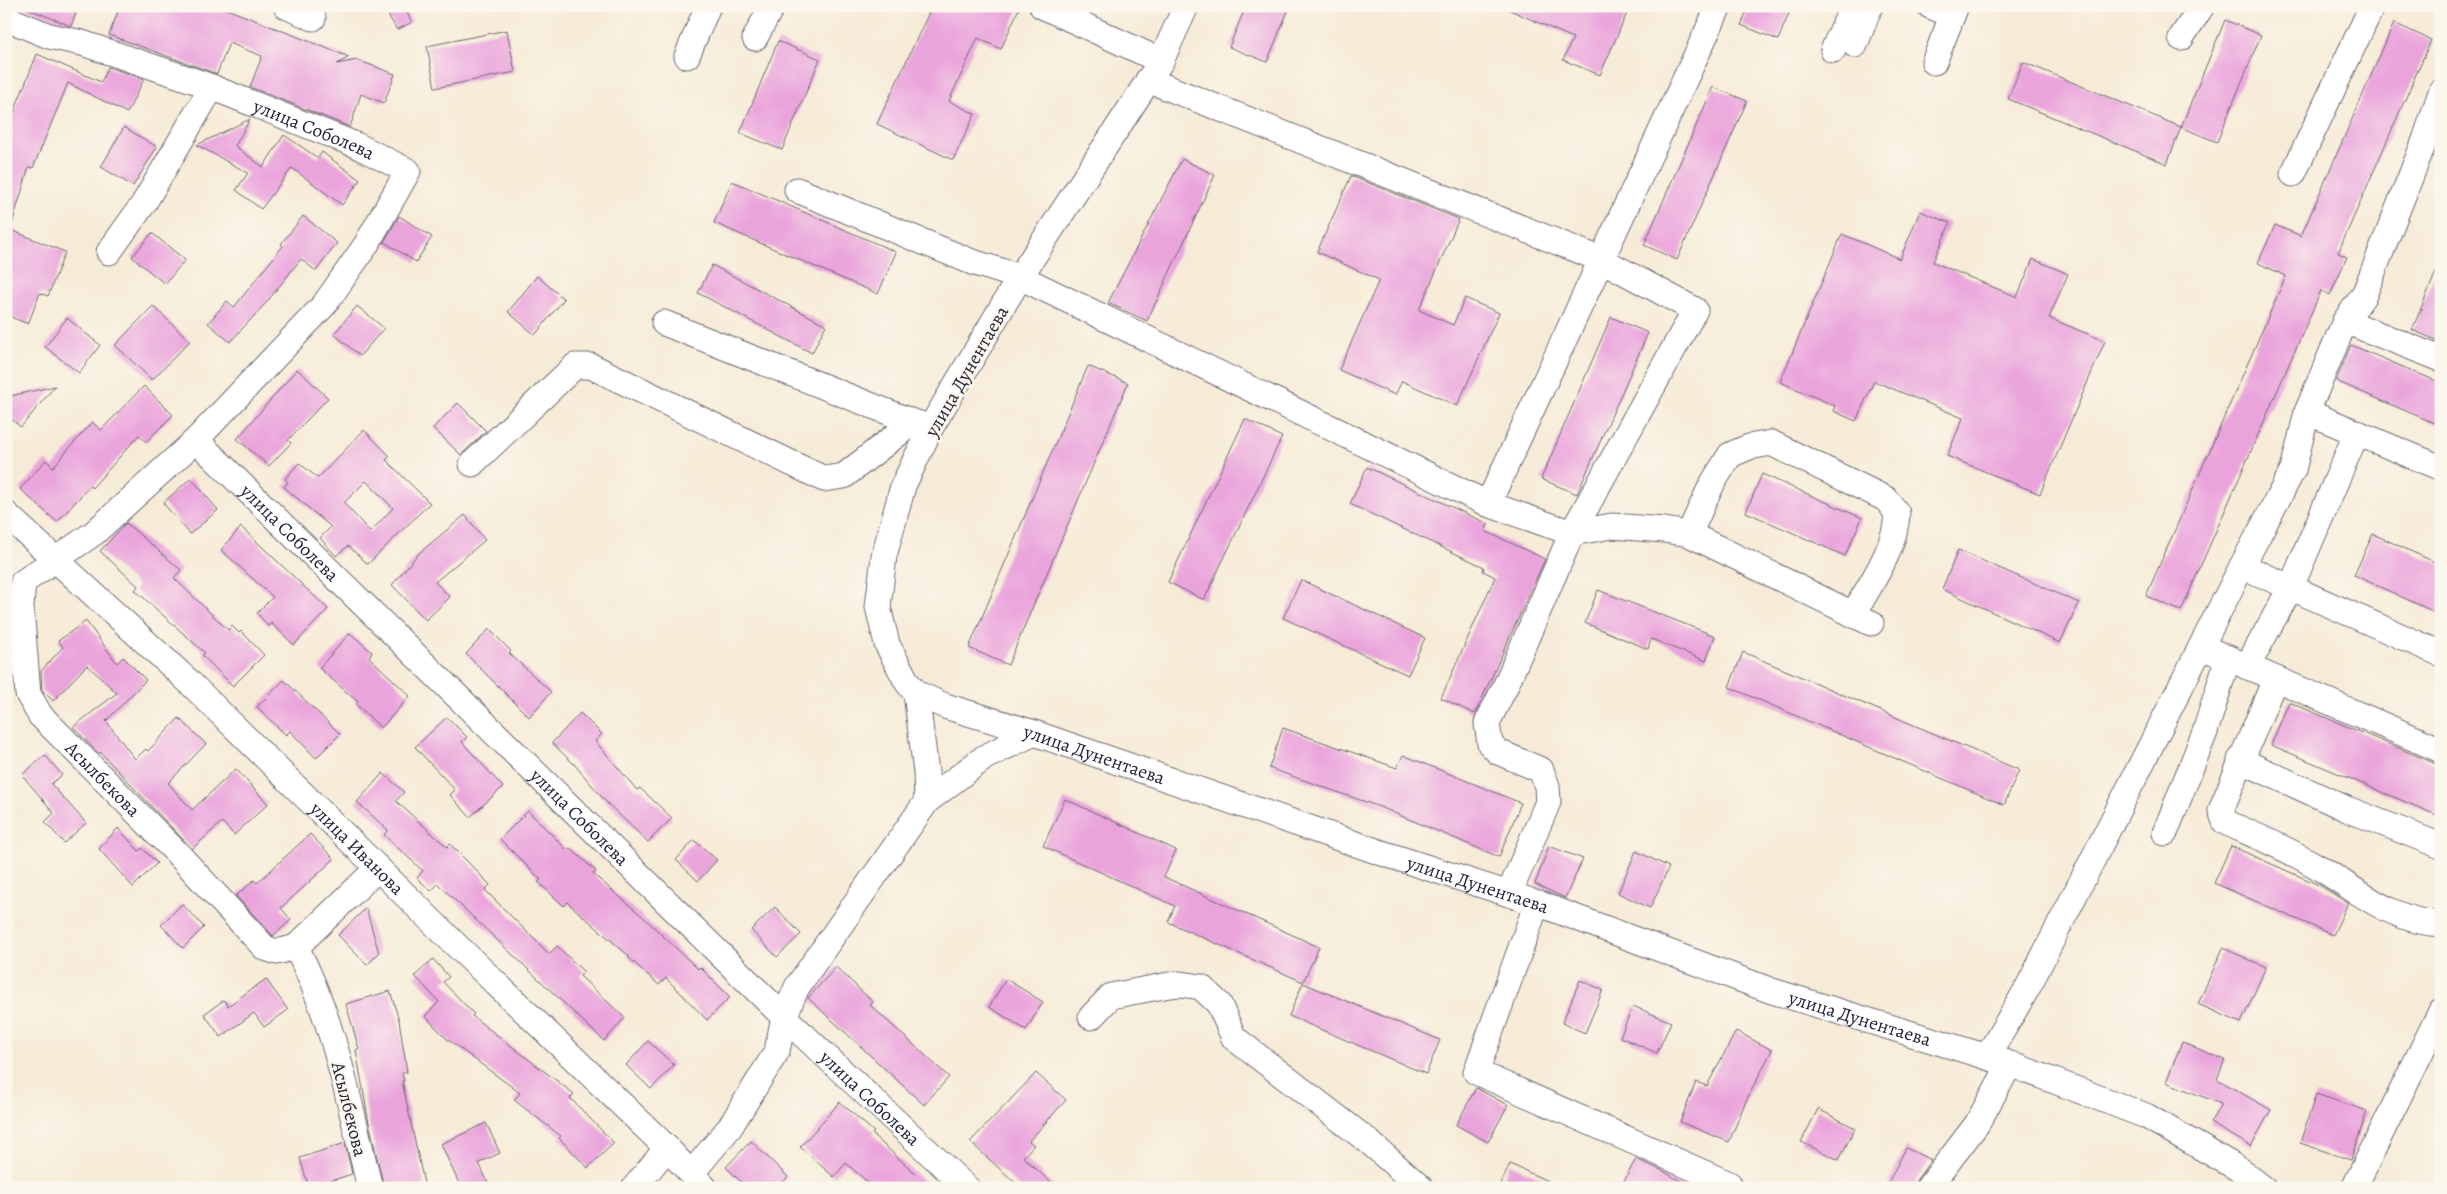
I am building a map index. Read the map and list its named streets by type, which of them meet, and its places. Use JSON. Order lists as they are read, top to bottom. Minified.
{"streets":{"street":["улица Соболева","улица Дунентаева","Асылбекова","улица Иванова"]},"crossings":[["улица Соболева","Асылбекова"],["улица Соболева","улица Иванова"],["Асылбекова","улица Иванова"]]}
